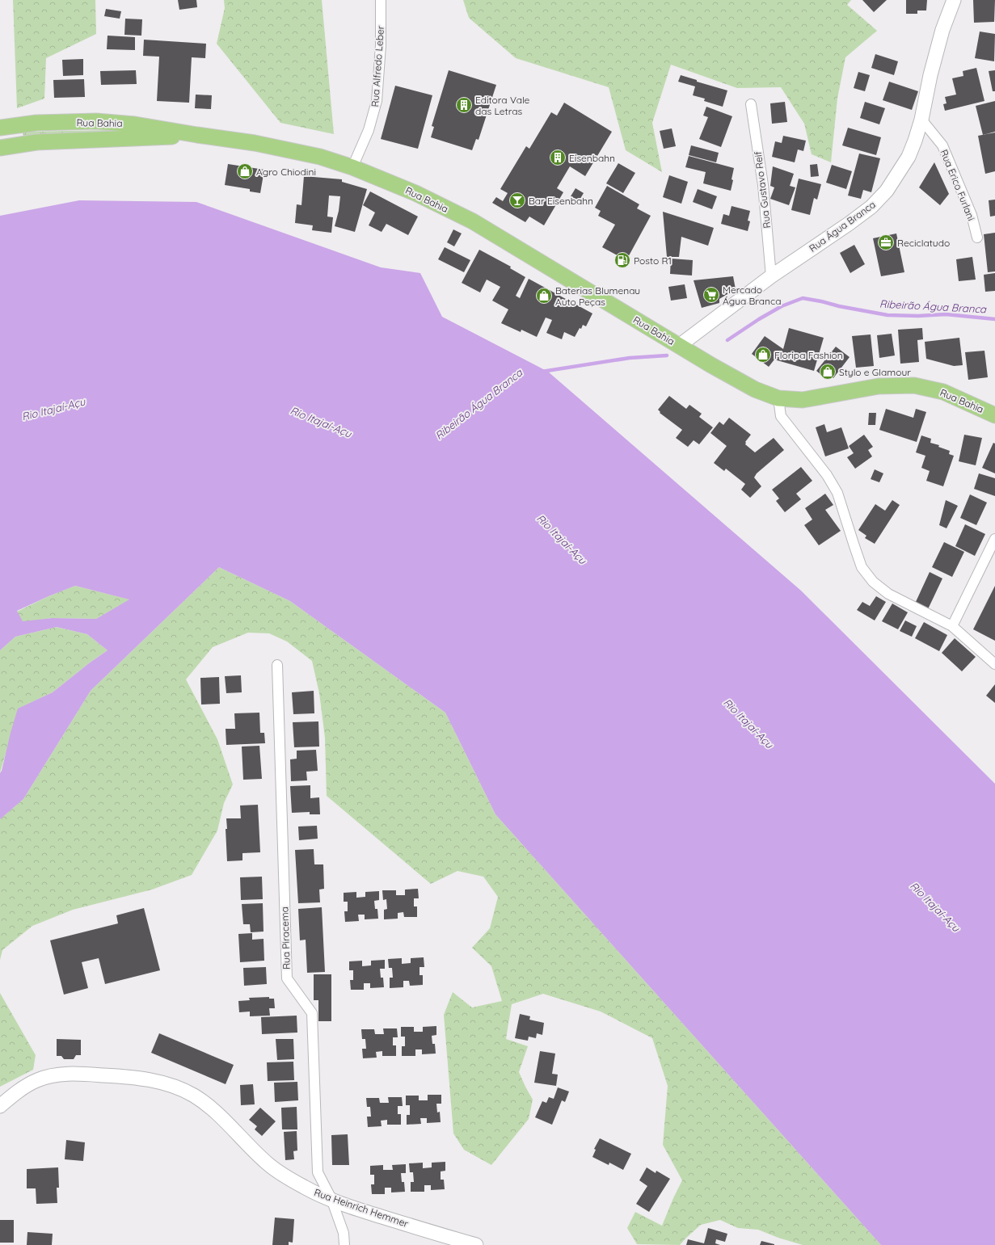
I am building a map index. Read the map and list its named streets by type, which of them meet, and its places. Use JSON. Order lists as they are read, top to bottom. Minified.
{"streets":{"main road":["Rua Bahia"],"street":["Rua Alfredo Leber","Rua Erico Furlani","Rua Gustavo Reif","Rua Água Branca","Rua Piracema","Rua Heinrich Hemmer"]},"crossings":[["Rua Alfredo Leber","Rua Bahia"],["Rua Bahia","Rua Água Branca"],["Rua Erico Furlani","Rua Água Branca"],["Rua Gustavo Reif","Rua Água Branca"],["Rua Piracema","Rua Heinrich Hemmer"]],"water":["Ribeirão Água Branca","Rio Itajaí-Açu"],"places":{"building":["Editora Vale das Letras","Eisenbahn"],"shop":["Agro Chiodini","Baterias Blumenau Auto Peças","Floripa Fashion","Stylo e Glamour"],"bar":["Bar Eisenbahn"],"office":["Reciclatudo"],"fuel station":["Posto R1"],"supermarket":["Mercado Água Branca"]}}
